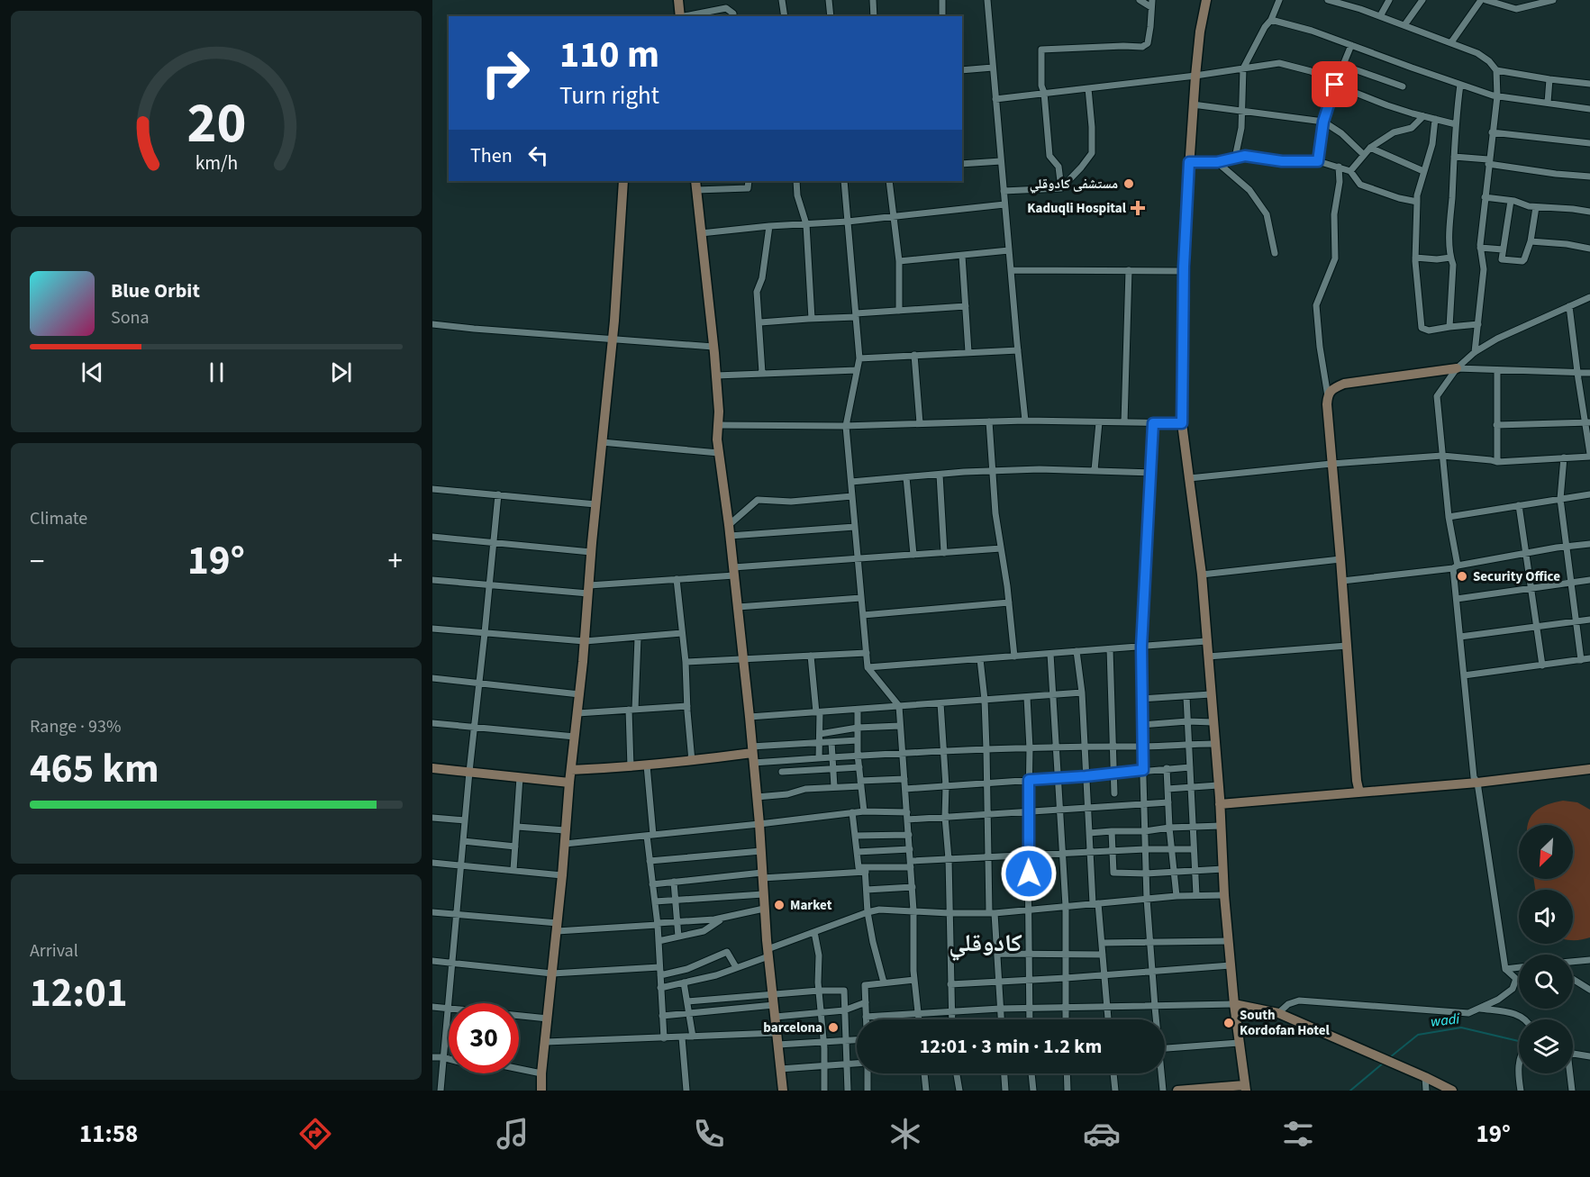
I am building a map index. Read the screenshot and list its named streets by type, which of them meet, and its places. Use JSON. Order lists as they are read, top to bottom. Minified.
{"districts":["كادوقلي"],"water":["wadi"],"places":{"other":["مستشفى كادوقلي","Security Office","Market","South Kordofan Hotel","barcelona"],"health":["Kaduqli Hospital"]},"north":"bottom left","page":{"turn":["110 m","Turn right"],"then":"Then","song":["Blue Orbit","Sona"],"tile":["Climate",["Range · 93%","465 km"],["Arrival","12:01"]],"heat":["−","19°","+"],"limit":"30","trip":"12:01 · 3 min · 1.2 km","tabs":["11:58","19°"],"gauge":["20","km/h"]}}
